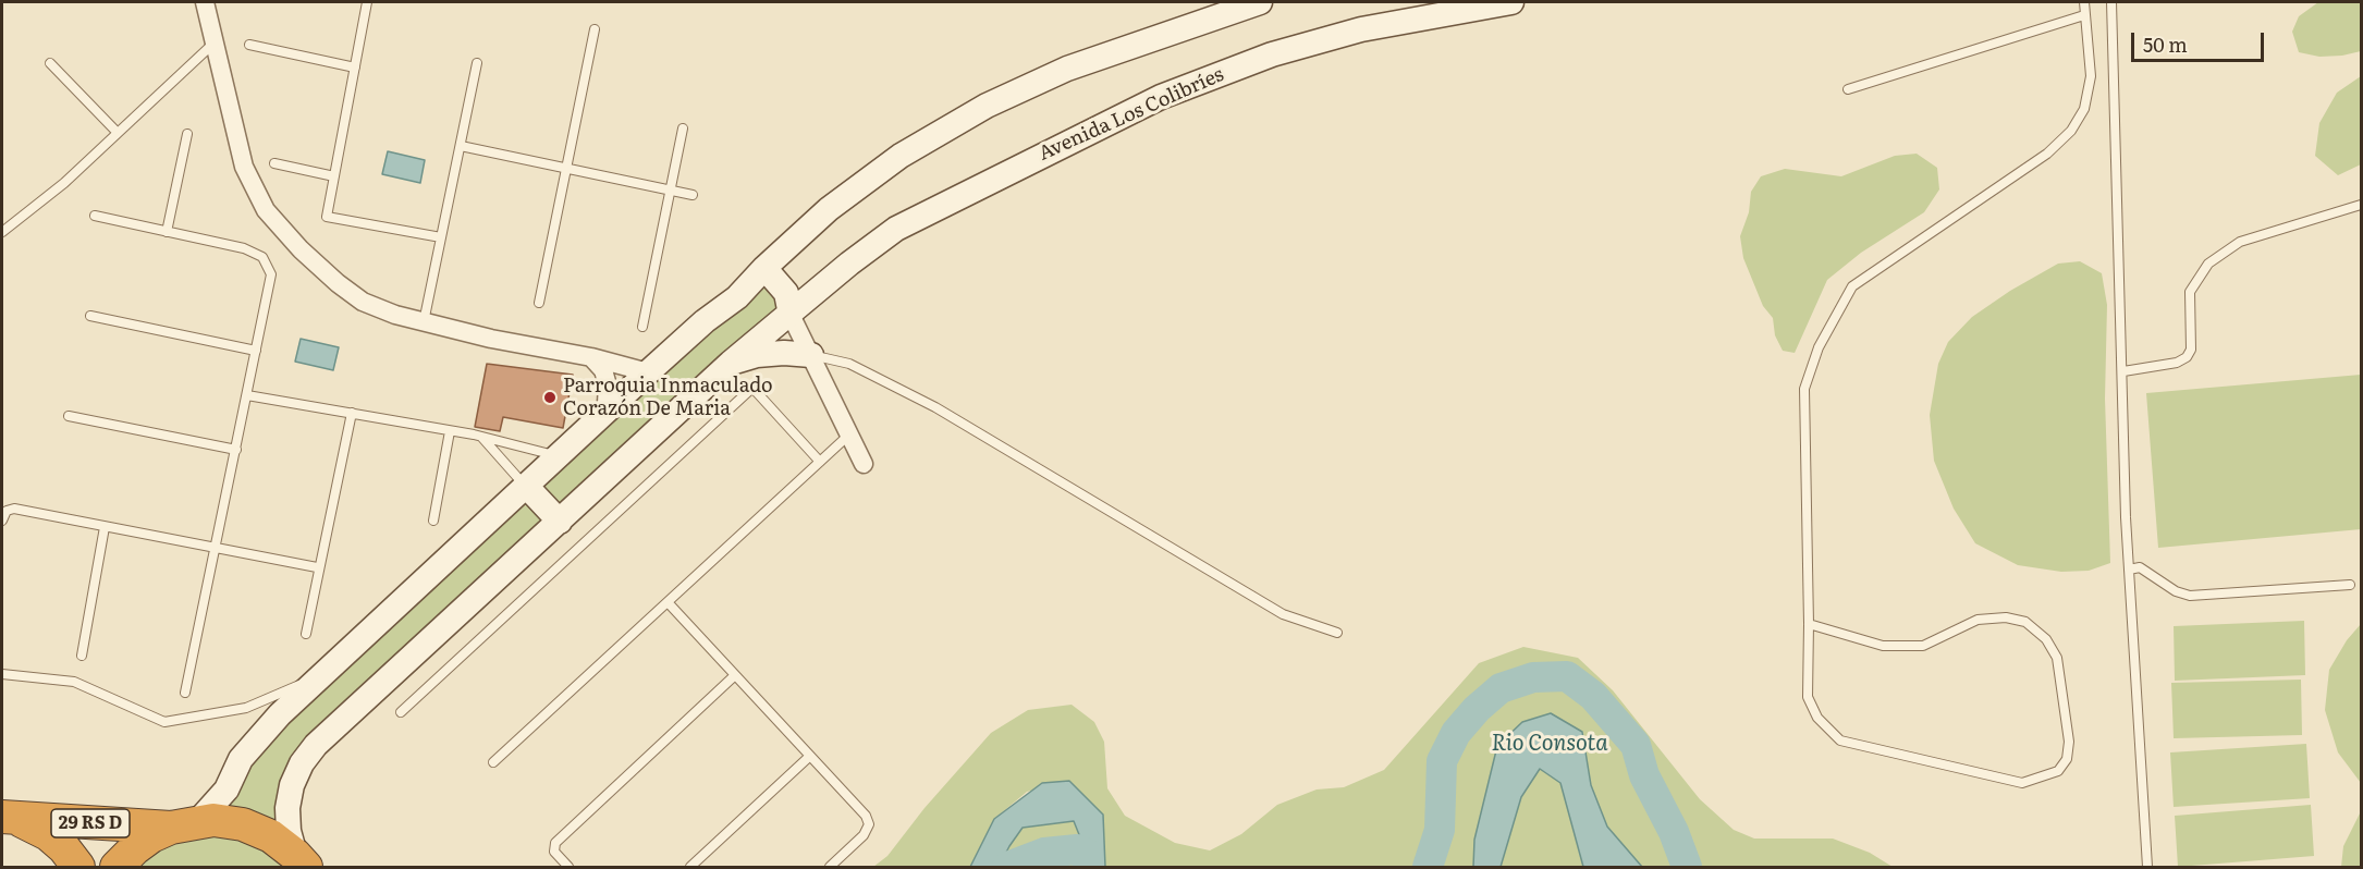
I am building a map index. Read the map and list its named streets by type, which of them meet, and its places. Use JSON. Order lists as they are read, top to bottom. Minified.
{"streets":{"highway":["29 RS D"],"main road":["Avenida Los Colibríes"]},"crossings":[["Avenida Los Colibríes","29 RS D"]],"water":["Rio Consota"],"places":["Parroquia Inmaculado Corazón De Maria"],"scale_bar":"50 m"}
